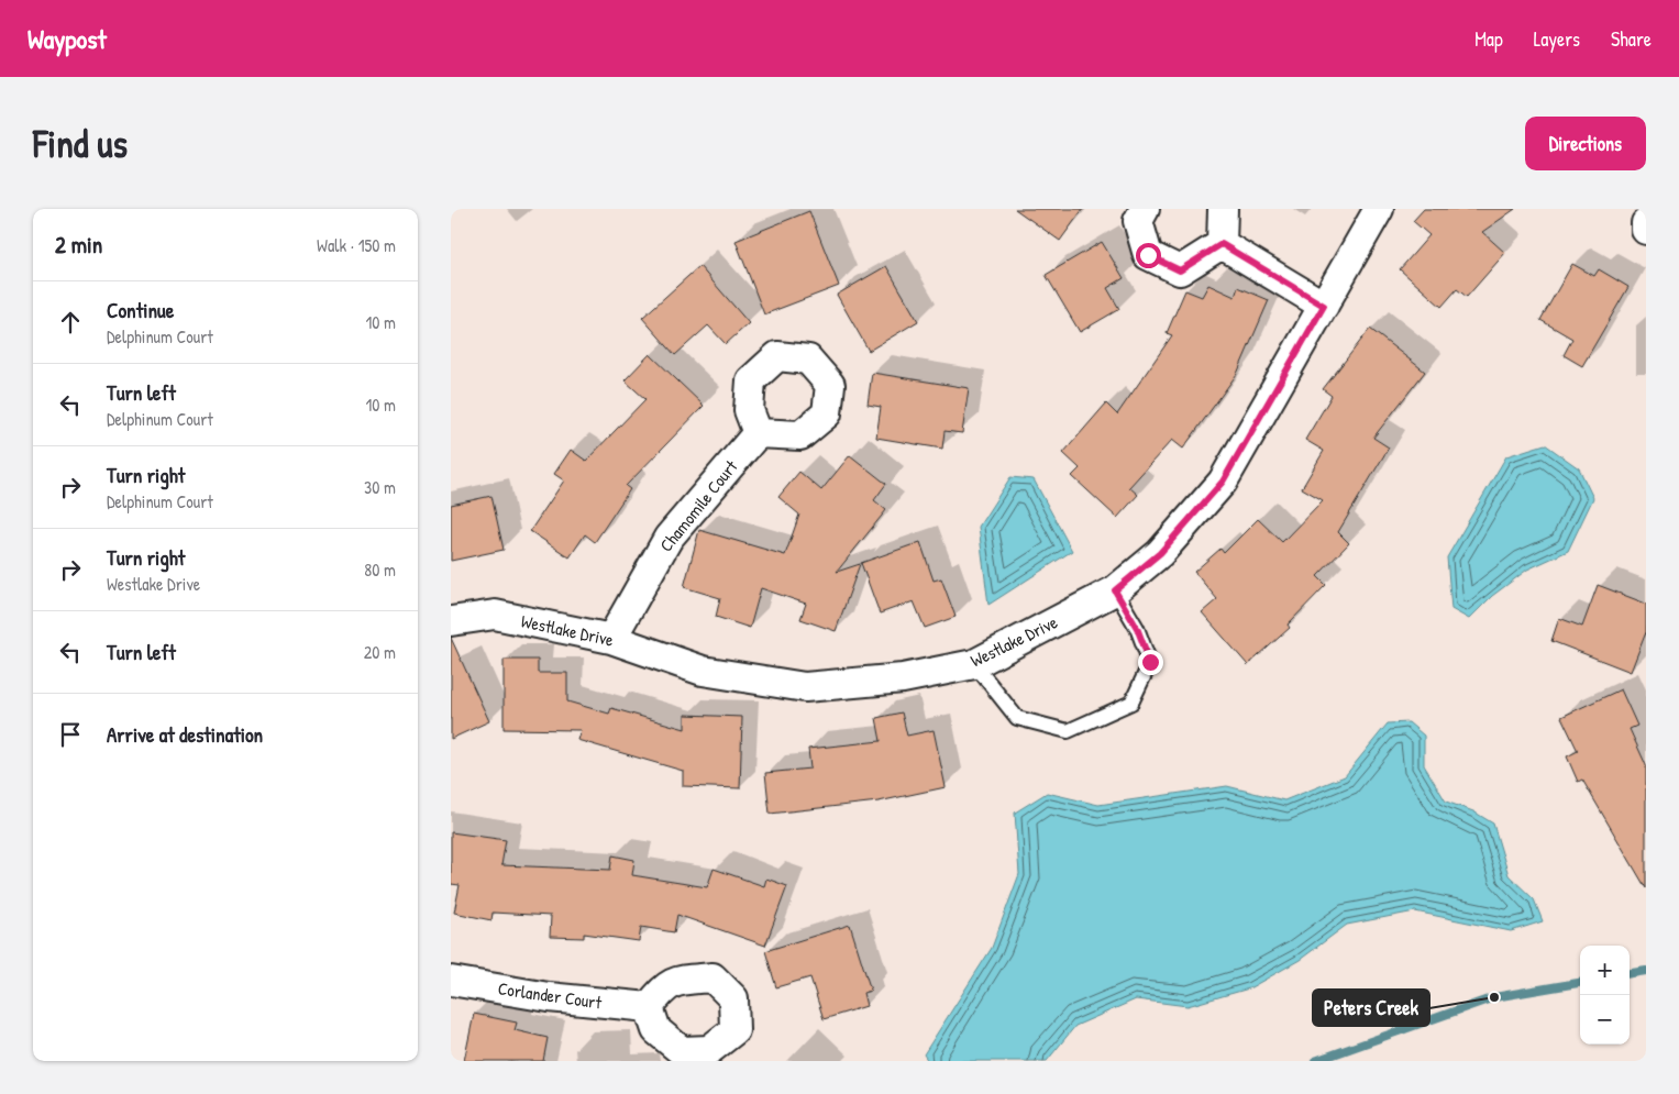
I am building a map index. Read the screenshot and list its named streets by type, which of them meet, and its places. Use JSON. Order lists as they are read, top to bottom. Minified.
{"streets":{"street":["Chamomile Court","Westlake Drive","Corlander Court"]},"crossings":[["Chamomile Court","Westlake Drive"]],"places":["Peters Creek"],"page":{"header":"Waypost","nav":["Map","Layers","Share"],"buttons":"Directions","title":"Find us","heading":["2 min","Walk · 150 m"],"list":[["Continue","Delphinum Court","10 m"],["Turn left","Delphinum Court","10 m"],["Turn right","Delphinum Court","30 m"],["Turn right","Westlake Drive","80 m"],["Turn left","20 m"],"Arrive at destination"],"map_buttons":["+","−"]}}
